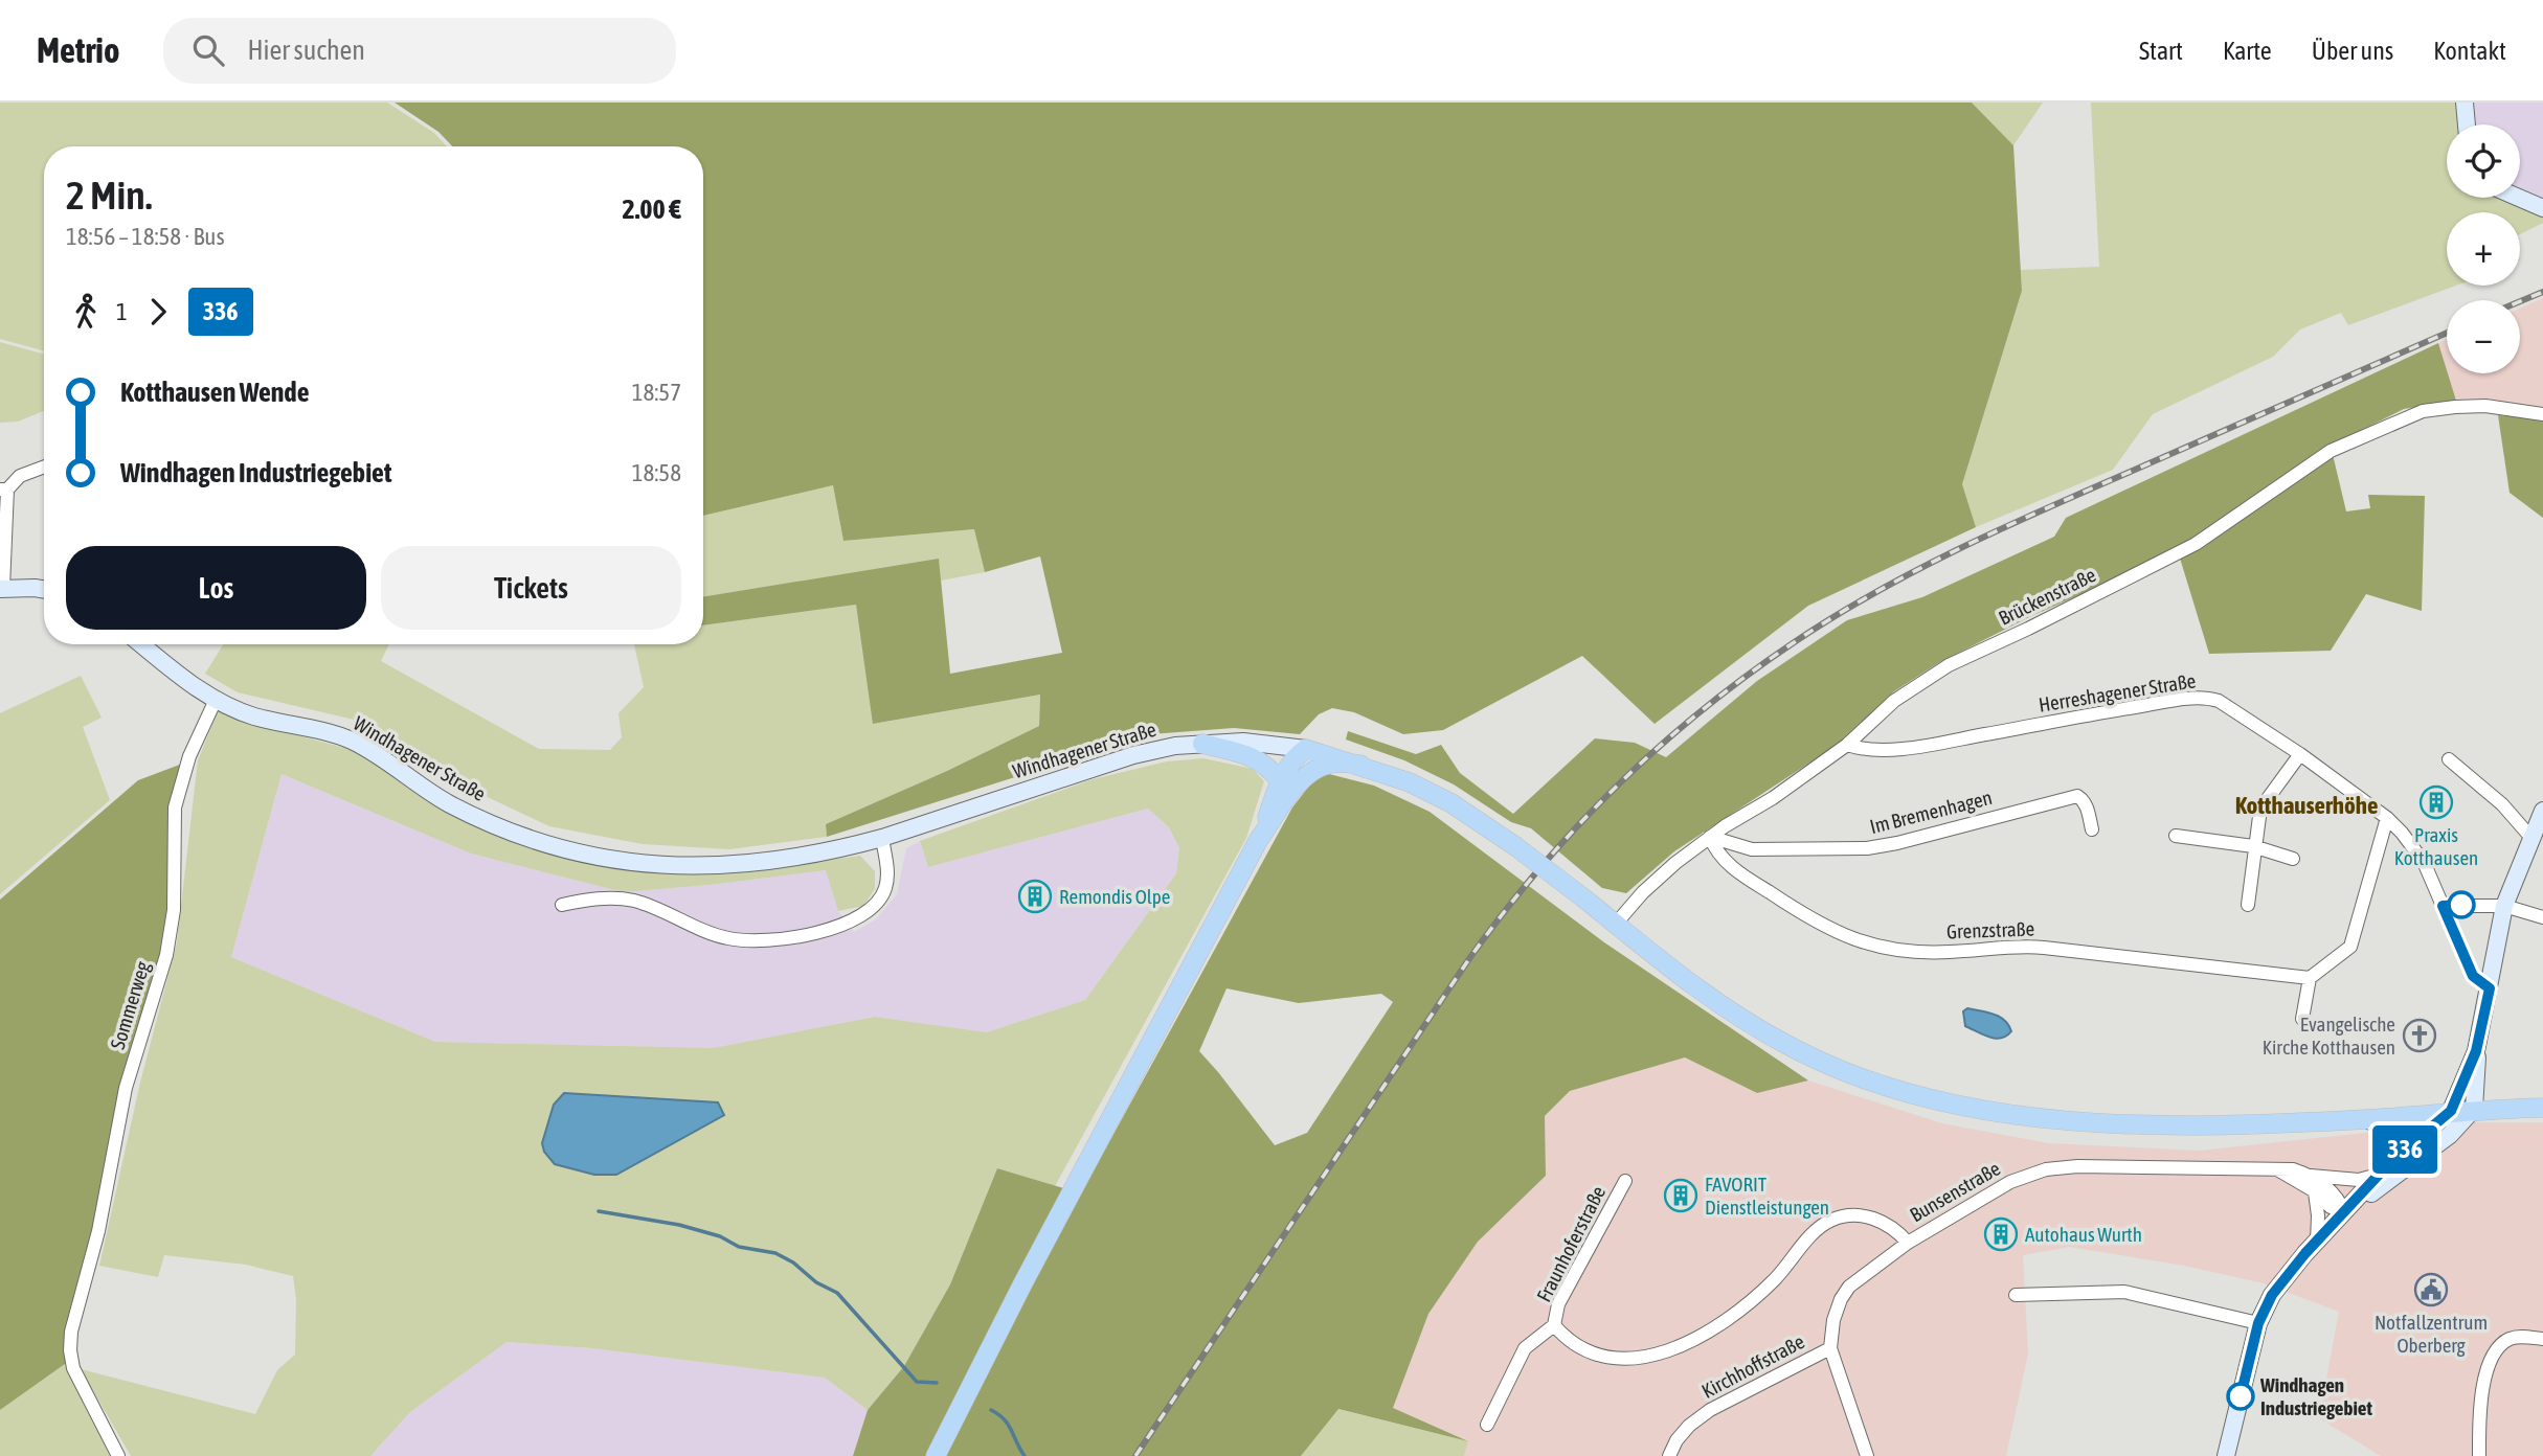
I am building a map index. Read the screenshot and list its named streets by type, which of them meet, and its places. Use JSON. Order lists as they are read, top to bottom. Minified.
{"streets":{"main road":["Windhagener Straße"],"street":["Brückenstraße","Herreshagener Straße","Im Bremenhagen","Grenzstraße","Sommerweg","Bunsenstraße","Fraunhoferstraße","Kirchhoffstraße"]},"crossings":[["Brückenstraße","Herreshagener Straße"],["Brückenstraße","Im Bremenhagen"],["Brückenstraße","Grenzstraße"],["Windhagener Straße","Sommerweg"],["Im Bremenhagen","Grenzstraße"],["Bunsenstraße","Fraunhoferstraße"],["Bunsenstraße","Kirchhoffstraße"]],"districts":["Kotthauserhöhe"],"places":{"building":["Praxis Kotthausen","Remondis Olpe","FAVORIT Dienstleistungen","Autohaus Wurth"],"church":["Evangelische Kirche Kotthausen"],"public building":["Notfallzentrum Oberberg"],"other":["Windhagen Industriegebiet"]},"lines":["bus line 336"],"page":{"header":"Metrio","search":"Hier suchen","nav":["Start","Karte","Über uns","Kontakt"],"on_map":"336","map_buttons":["+","−"],"heading":["2 Min.","18:56 – 18:58 · Bus","2.00 €"],"legs":["1","336"],"list":[{"name":"Kotthausen Wende","value":"18:57"},{"name":"Windhagen Industriegebiet","value":"18:58"}],"buttons":["Los","Tickets"]}}
